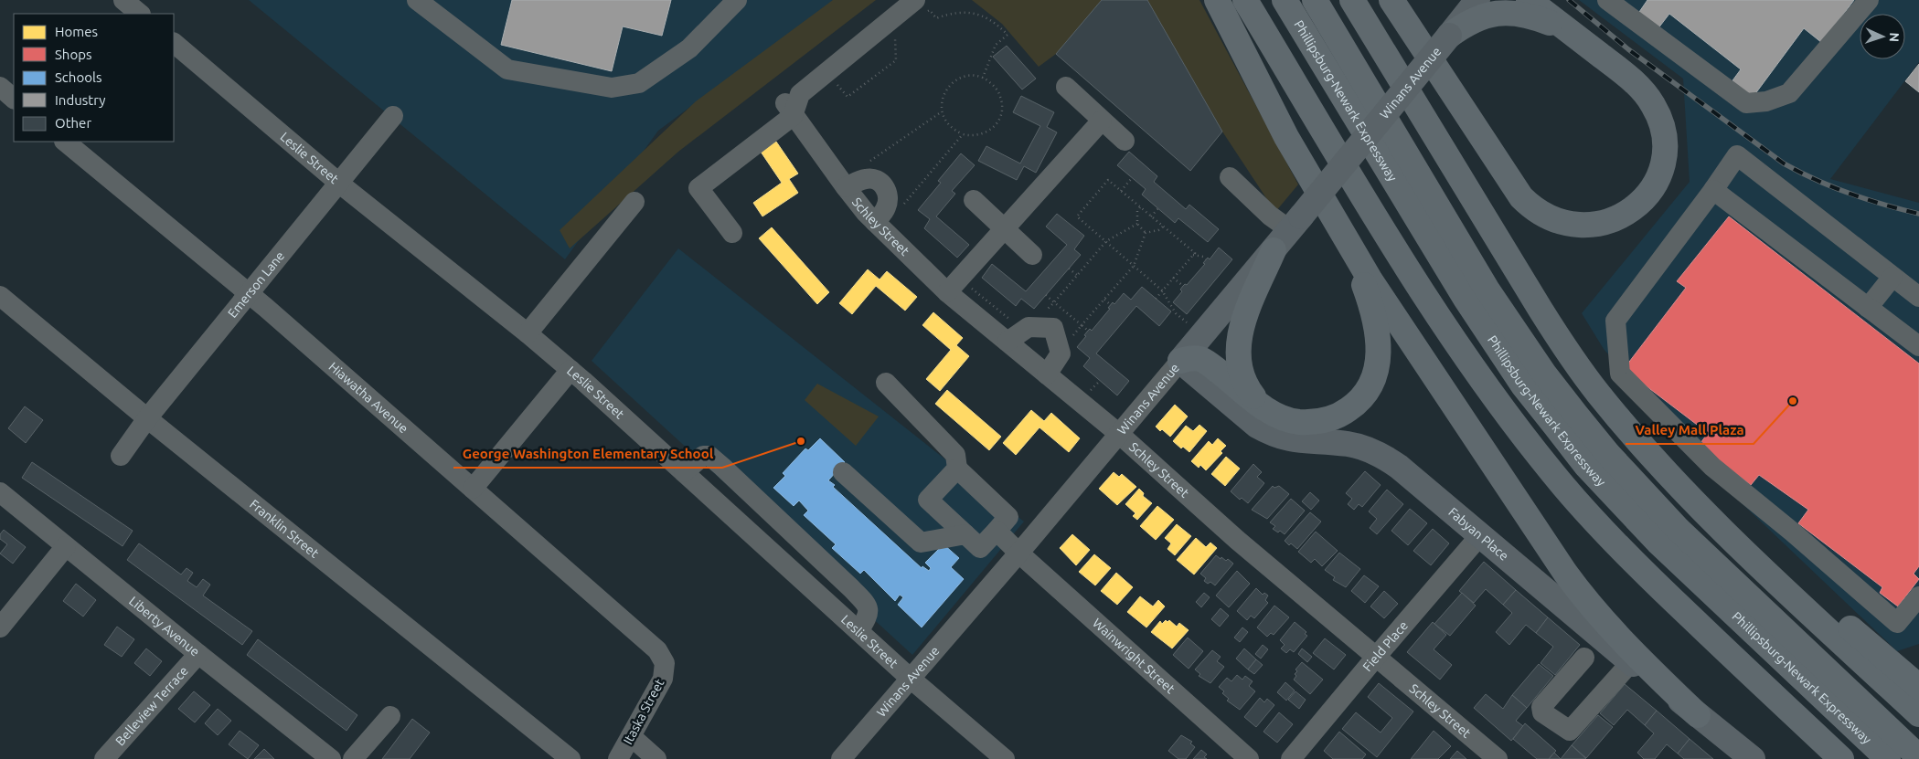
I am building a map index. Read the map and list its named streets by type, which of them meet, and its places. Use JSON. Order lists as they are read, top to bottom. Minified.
{"streets":{"highway":["Phillipsburg-Newark Expressway"],"main road":["Winans Avenue","Fabyan Place"],"street":["Leslie Street","Schley Street","Emerson Lane","Hiawatha Avenue","Franklin Street","Liberty Avenue","Field Place","Wainwright Street","Belleview Terrace","Itaska Street"]},"crossings":[["Winans Avenue","Leslie Street"],["Winans Avenue","Schley Street"],["Winans Avenue","Fabyan Place"],["Winans Avenue","Wainwright Street"],["Leslie Street","Emerson Lane"],["Schley Street","Field Place"],["Emerson Lane","Hiawatha Avenue"],["Emerson Lane","Franklin Street"],["Hiawatha Avenue","Itaska Street"],["Fabyan Place","Field Place"],["Liberty Avenue","Belleview Terrace"]],"places":["Valley Mall Plaza","George Washington Elementary School"],"legend":["Homes","Shops","Schools","Industry","Other"],"north":"right"}
